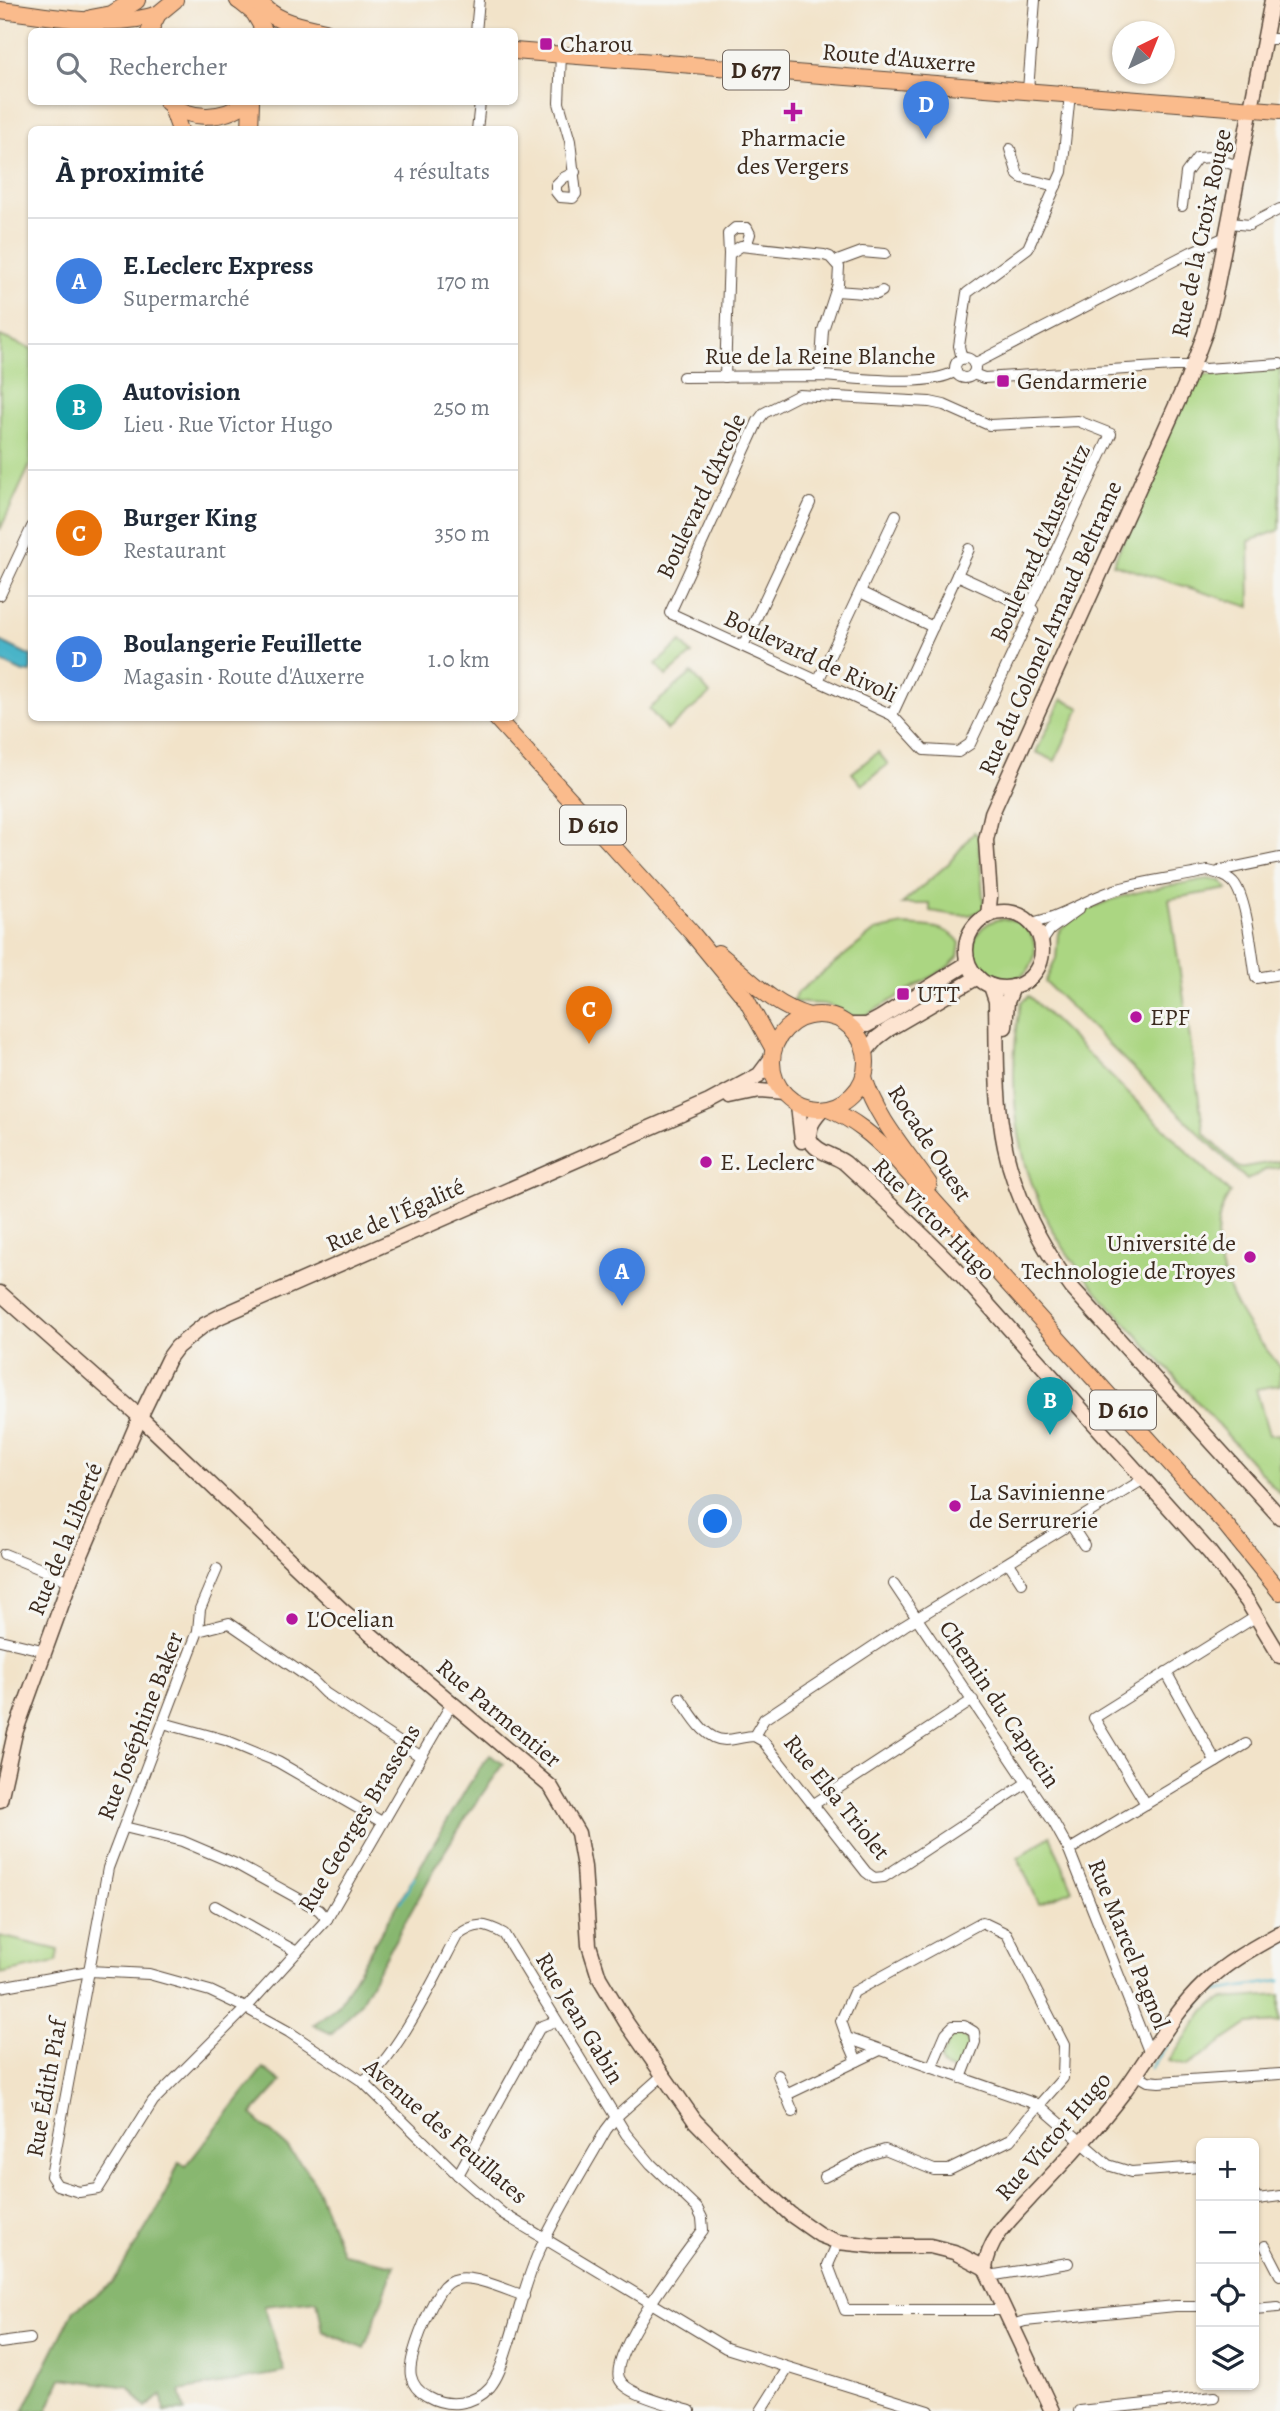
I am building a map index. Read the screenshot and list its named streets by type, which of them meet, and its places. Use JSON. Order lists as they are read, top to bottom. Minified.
{"streets":{"main road":["Route d'Auxerre","D 677","D 610","Rocade Ouest"],"street":["Rue de la Croix Rouge","Rue de la Reine Blanche","Boulevard d'Arcole","Boulevard d'Austerlitz","Rue du Colonel Arnaud Beltrame","Boulevard de Rivoli","Rue de l'Égalité","Rue Victor Hugo","Rue de la Liberté","Chemin du Capucin","Rue Parmentier","Rue Joséphine Baker","Rue Elsa Triolet","Rue Georges Brassens","Rue Marcel Pagnol","Rue Jean Gabin","Rue Édith Piaf","Avenue des Feuillates"]},"crossings":[["Route d'Auxerre","Rue de la Croix Rouge"],["Rue de la Croix Rouge","Rue du Colonel Arnaud Beltrame"],["Boulevard d'Arcole","Boulevard d'Austerlitz"],["Boulevard d'Arcole","Boulevard de Rivoli"],["Boulevard d'Austerlitz","Boulevard de Rivoli"],["D 610","Rocade Ouest"],["D 610","Rue Victor Hugo"],["Rocade Ouest","Rue Victor Hugo"],["Rue de l'Égalité","Rue de la Liberté"],["Rue de l'Égalité","Rue Parmentier"],["Rue Victor Hugo","Rue Parmentier"],["Rue Victor Hugo","Rue Elsa Triolet"],["Rue Victor Hugo","Rue Marcel Pagnol"],["Rue de la Liberté","Rue Parmentier"],["Chemin du Capucin","Rue Elsa Triolet"],["Chemin du Capucin","Rue Marcel Pagnol"],["Rue Parmentier","Rue Georges Brassens"],["Rue Joséphine Baker","Rue Georges Brassens"],["Rue Joséphine Baker","Rue Édith Piaf"],["Rue Joséphine Baker","Avenue des Feuillates"],["Rue Georges Brassens","Rue Édith Piaf"],["Rue Georges Brassens","Avenue des Feuillates"],["Rue Jean Gabin","Avenue des Feuillates"],["Rue Édith Piaf","Avenue des Feuillates"]],"places":{"transit":["Charou","Gendarmerie","UTT"],"health":["Pharmacie des Vergers"],"other":["EPF","E. Leclerc","Université de Technologie de Troyes","La Savinienne de Serrurerie","L'Ocelian"]},"north":"top right","page":{"search":"Rechercher","pins":["D","C","A","B"],"heading":["À proximité","4 résultats"],"list":[{"mark":"A","name":"E.Leclerc Express","note":"Supermarché","value":"170 m"},{"mark":"B","name":"Autovision","note":"Lieu · Rue Victor Hugo","value":"250 m"},{"mark":"C","name":"Burger King","note":"Restaurant","value":"350 m"},{"mark":"D","name":"Boulangerie Feuillette","note":"Magasin · Route d'Auxerre","value":"1.0 km"}],"map_buttons":["+","−"]}}
